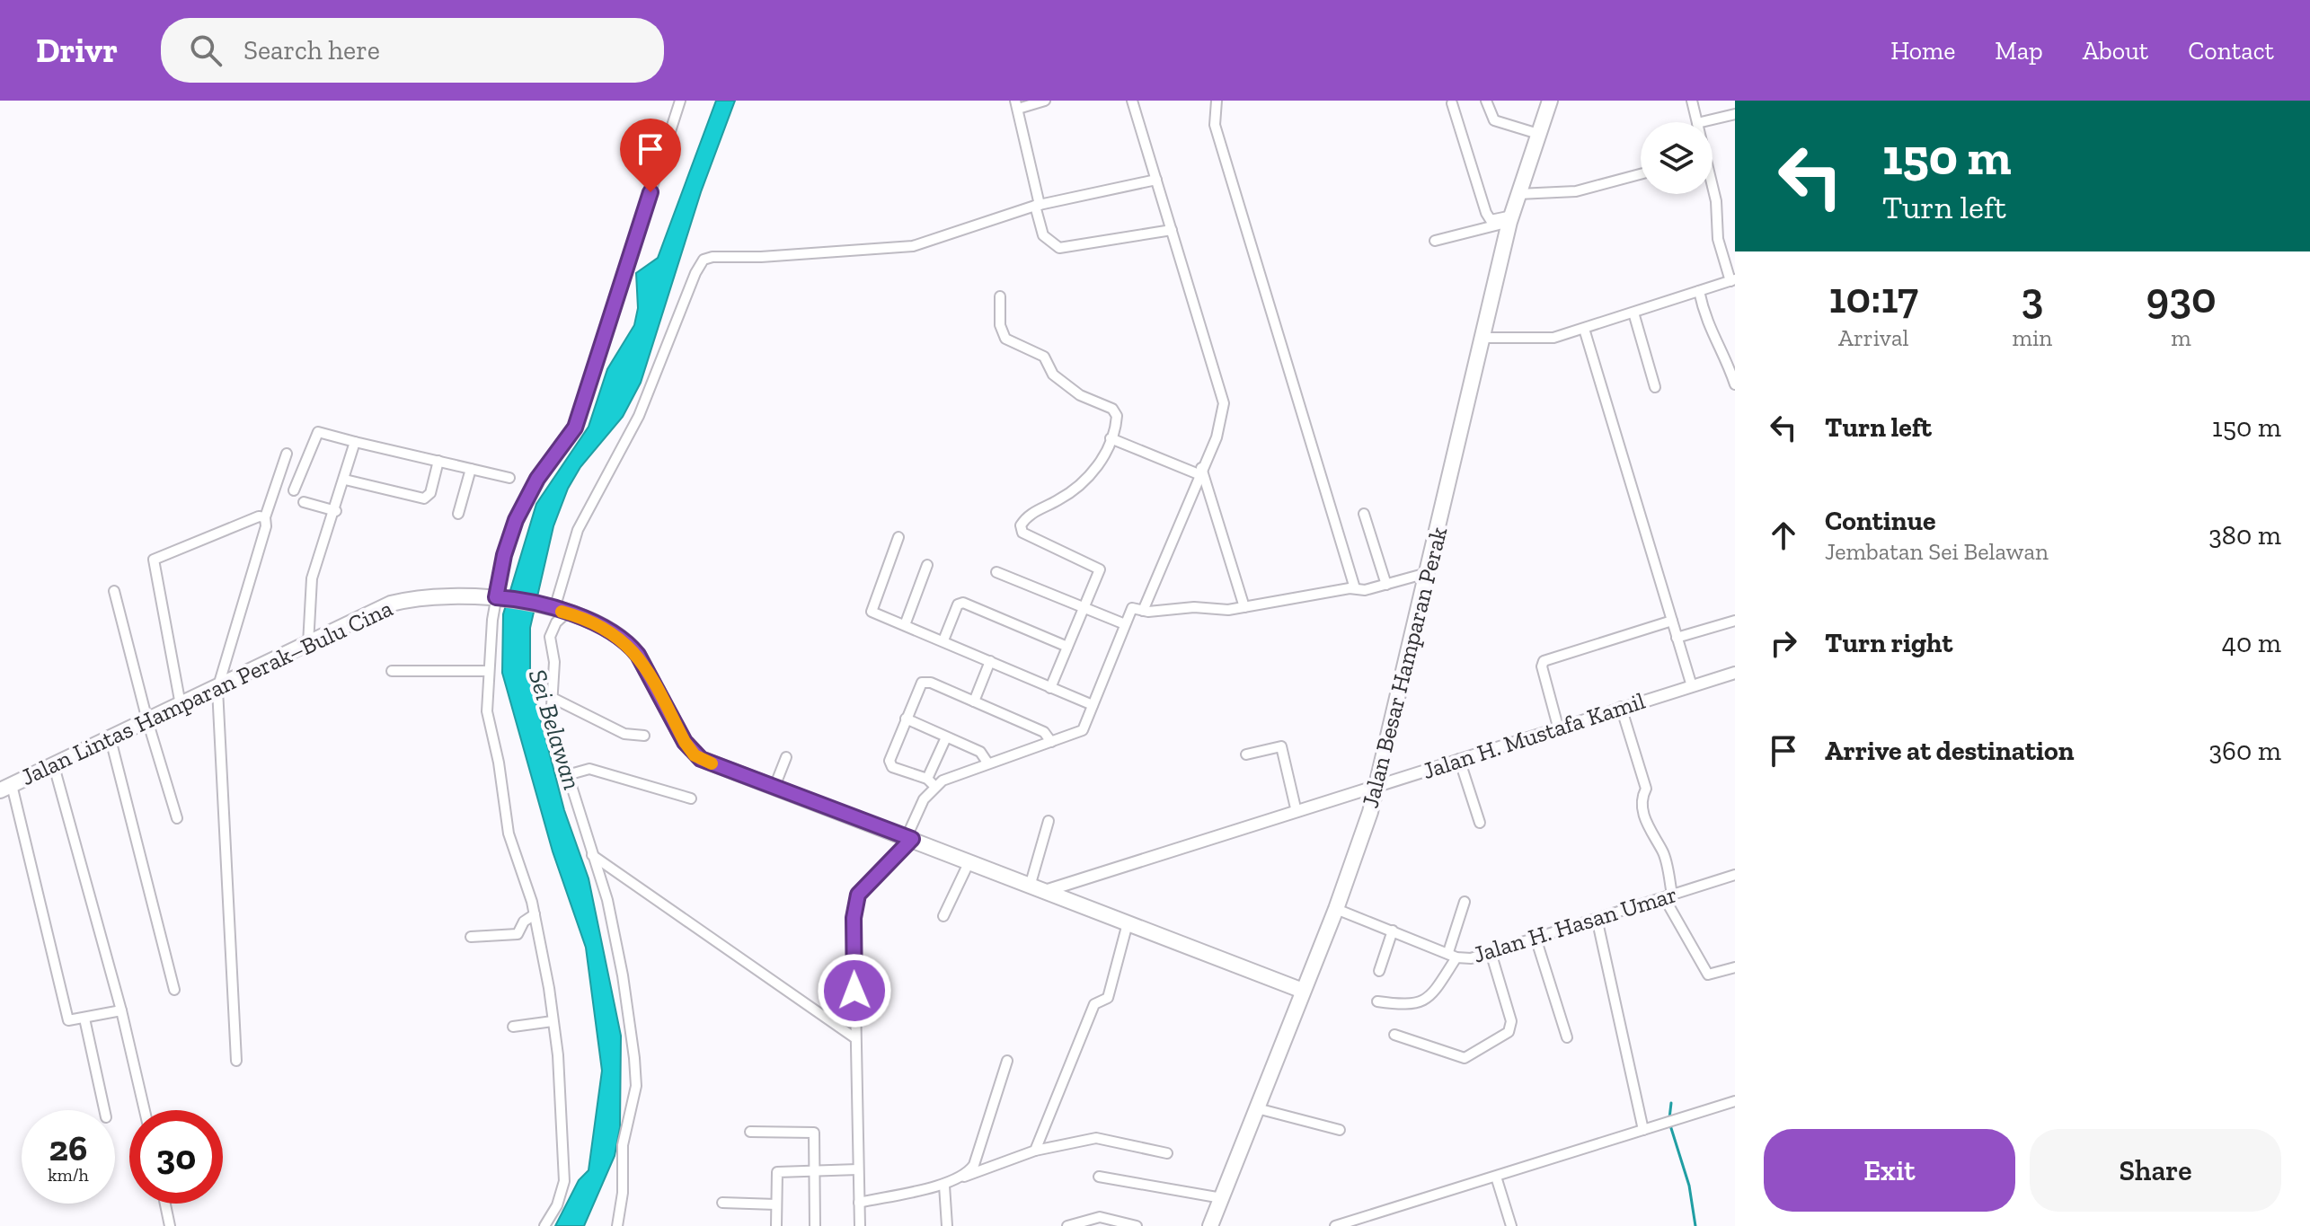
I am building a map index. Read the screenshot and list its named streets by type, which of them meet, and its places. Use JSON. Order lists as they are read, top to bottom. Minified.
{"streets":{"main road":["Jalan Besar Hamparan Perak","Jalan Lintas Hamparan Perak–Bulu Cina"],"street":["Jalan H. Mustafa Kamil","Jalan H. Hasan Umar"]},"crossings":[["Jalan Besar Hamparan Perak","Jalan H. Mustafa Kamil"],["Jalan Besar Hamparan Perak","Jalan H. Hasan Umar"]],"water":["Sei Belawan"],"page":{"header":"Drivr","search":"Search here","nav":["Home","Map","About","Contact"],"turn":["150 m","Turn left"],"eta":["10:17","Arrival","3","min","930","m"],"list":[{"name":"Turn left","value":"150 m"},{"name":"Continue","note":"Jembatan Sei Belawan","value":"380 m"},{"name":"Turn right","value":"40 m"},{"name":"Arrive at destination","value":"360 m"}],"speed":"26 km/h","limit":"30","buttons":["Exit","Share"]}}
